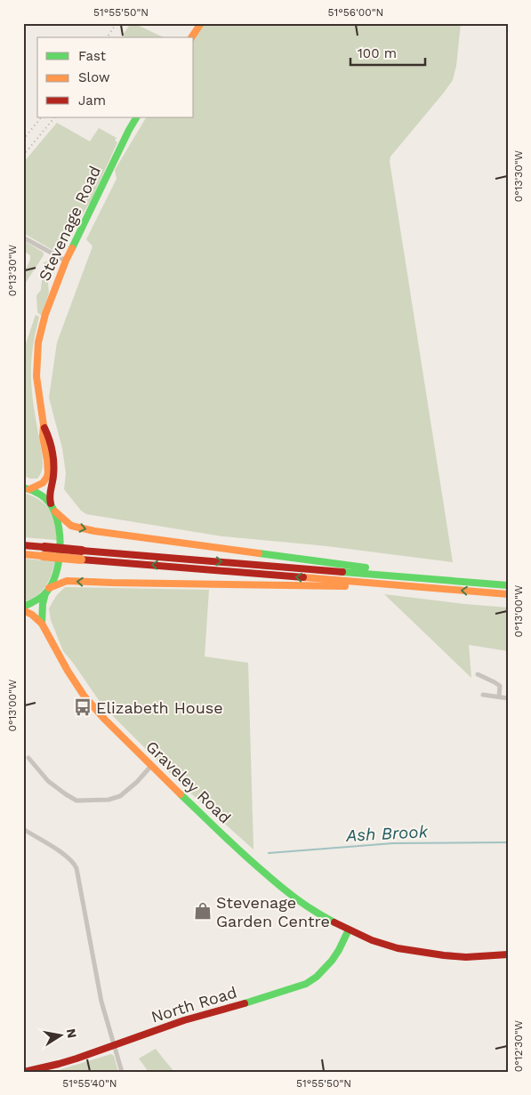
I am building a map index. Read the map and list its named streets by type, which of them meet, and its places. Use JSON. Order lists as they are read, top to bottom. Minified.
{"streets":{"main road":["Stevenage Road","Graveley Road","North Road"]},"crossings":[["Graveley Road","North Road"]],"water":["Ash Brook"],"places":{"bus stop":["Elizabeth House"],"shop":["Stevenage Garden Centre"]},"legend":["Fast","Slow","Jam"],"scale_bar":"100 m","north":"right","coordinates":["51°55'50\"N","51°56'00\"N","0°13'30\"W","0°13'00\"W","0°12'30\"W","51°55'40\"N"]}
